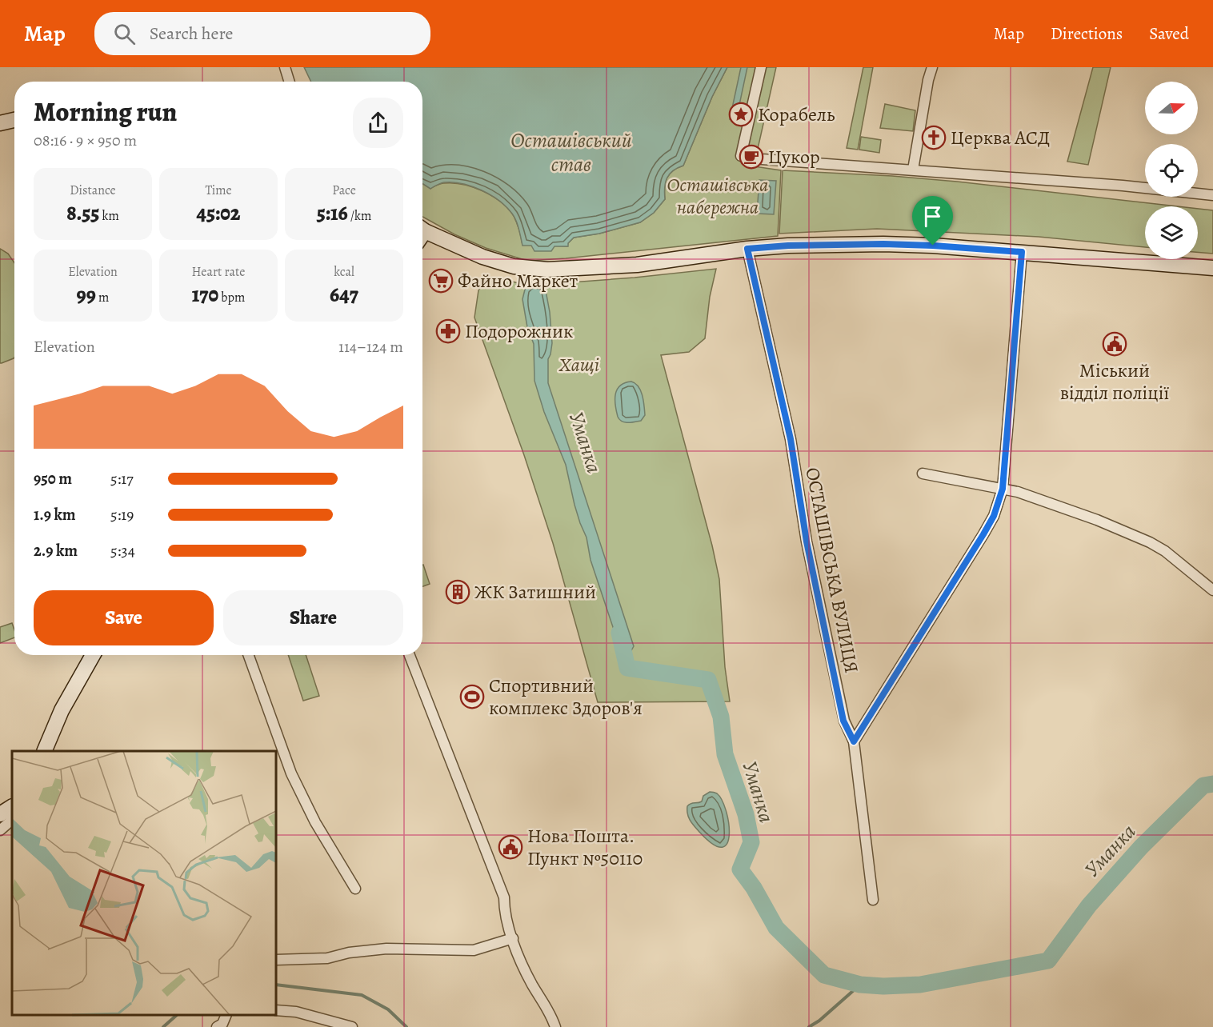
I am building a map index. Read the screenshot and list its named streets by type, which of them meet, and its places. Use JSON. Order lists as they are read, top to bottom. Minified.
{"streets":{"street":["ОСТАШІВСЬКА ВУЛИЦЯ"]},"water":["Осташівський став","Уманка"],"parks":["Осташівська набережна","Хащі"],"places":{"place":["Корабель"],"church":["Церква АСД"],"cafe":["Цукор"],"supermarket":["Файно Маркет"],"pharmacy":["Подорожник"],"public building":["Міський відділ поліції","Нова Пошта. Пункт №50110"],"building":["ЖК Затишний"],"sports":["Спортивний комплекс Здоров'я"]},"north":"right","page":{"header":"Map","search":"Search here","nav":["Map","Directions","Saved"],"heading":["Morning run","08:16 · 9 × 950 m"],"stats":[["Distance","8.55 km"],["Time","45:02"],["Pace","5:16 /km"],["Elevation","99 m"],["Heart rate","170 bpm"],["kcal","647"]],"chart":["Elevation","114–124 m"],"list":[{"name":"950 m","note":"5:17"},{"name":"1.9 km","note":"5:19"},{"name":"2.9 km","note":"5:34"}],"buttons":["Save","Share"]}}
